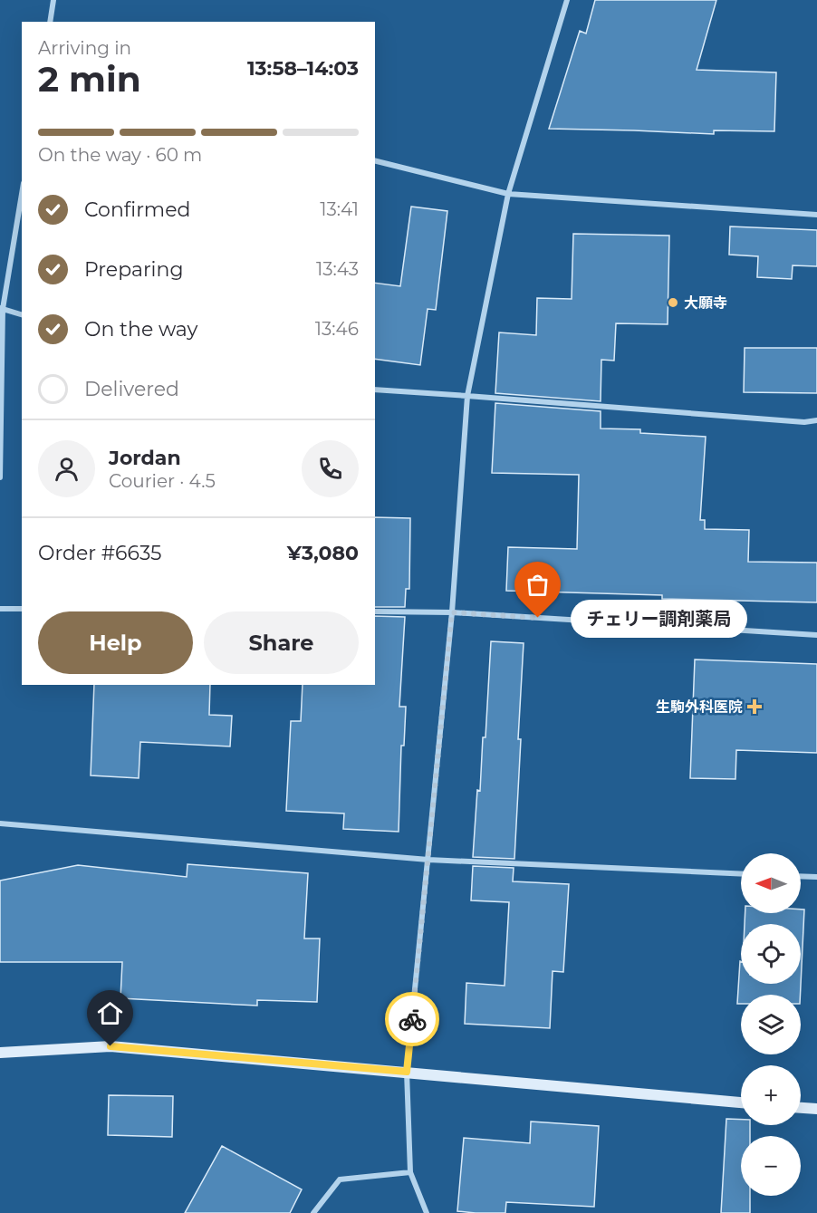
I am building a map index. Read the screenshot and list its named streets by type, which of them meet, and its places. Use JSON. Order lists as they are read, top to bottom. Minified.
{"places":{"other":["大願寺","チェリー調剤薬局"],"health":["生駒外科医院"]},"north":"left","page":{"heading":["2 min","Arriving in","13:58–14:03"],"panel":["Jordan","Courier · 4.5","Order #6635","¥3,080"],"bar":"On the way · 60 m","list":[["Confirmed","13:41"],["Preparing","13:43"],["On the way","13:46"],"Delivered"],"bubble":"チェリー調剤薬局","buttons":["Help","Share"],"map_buttons":["+","−"]}}
